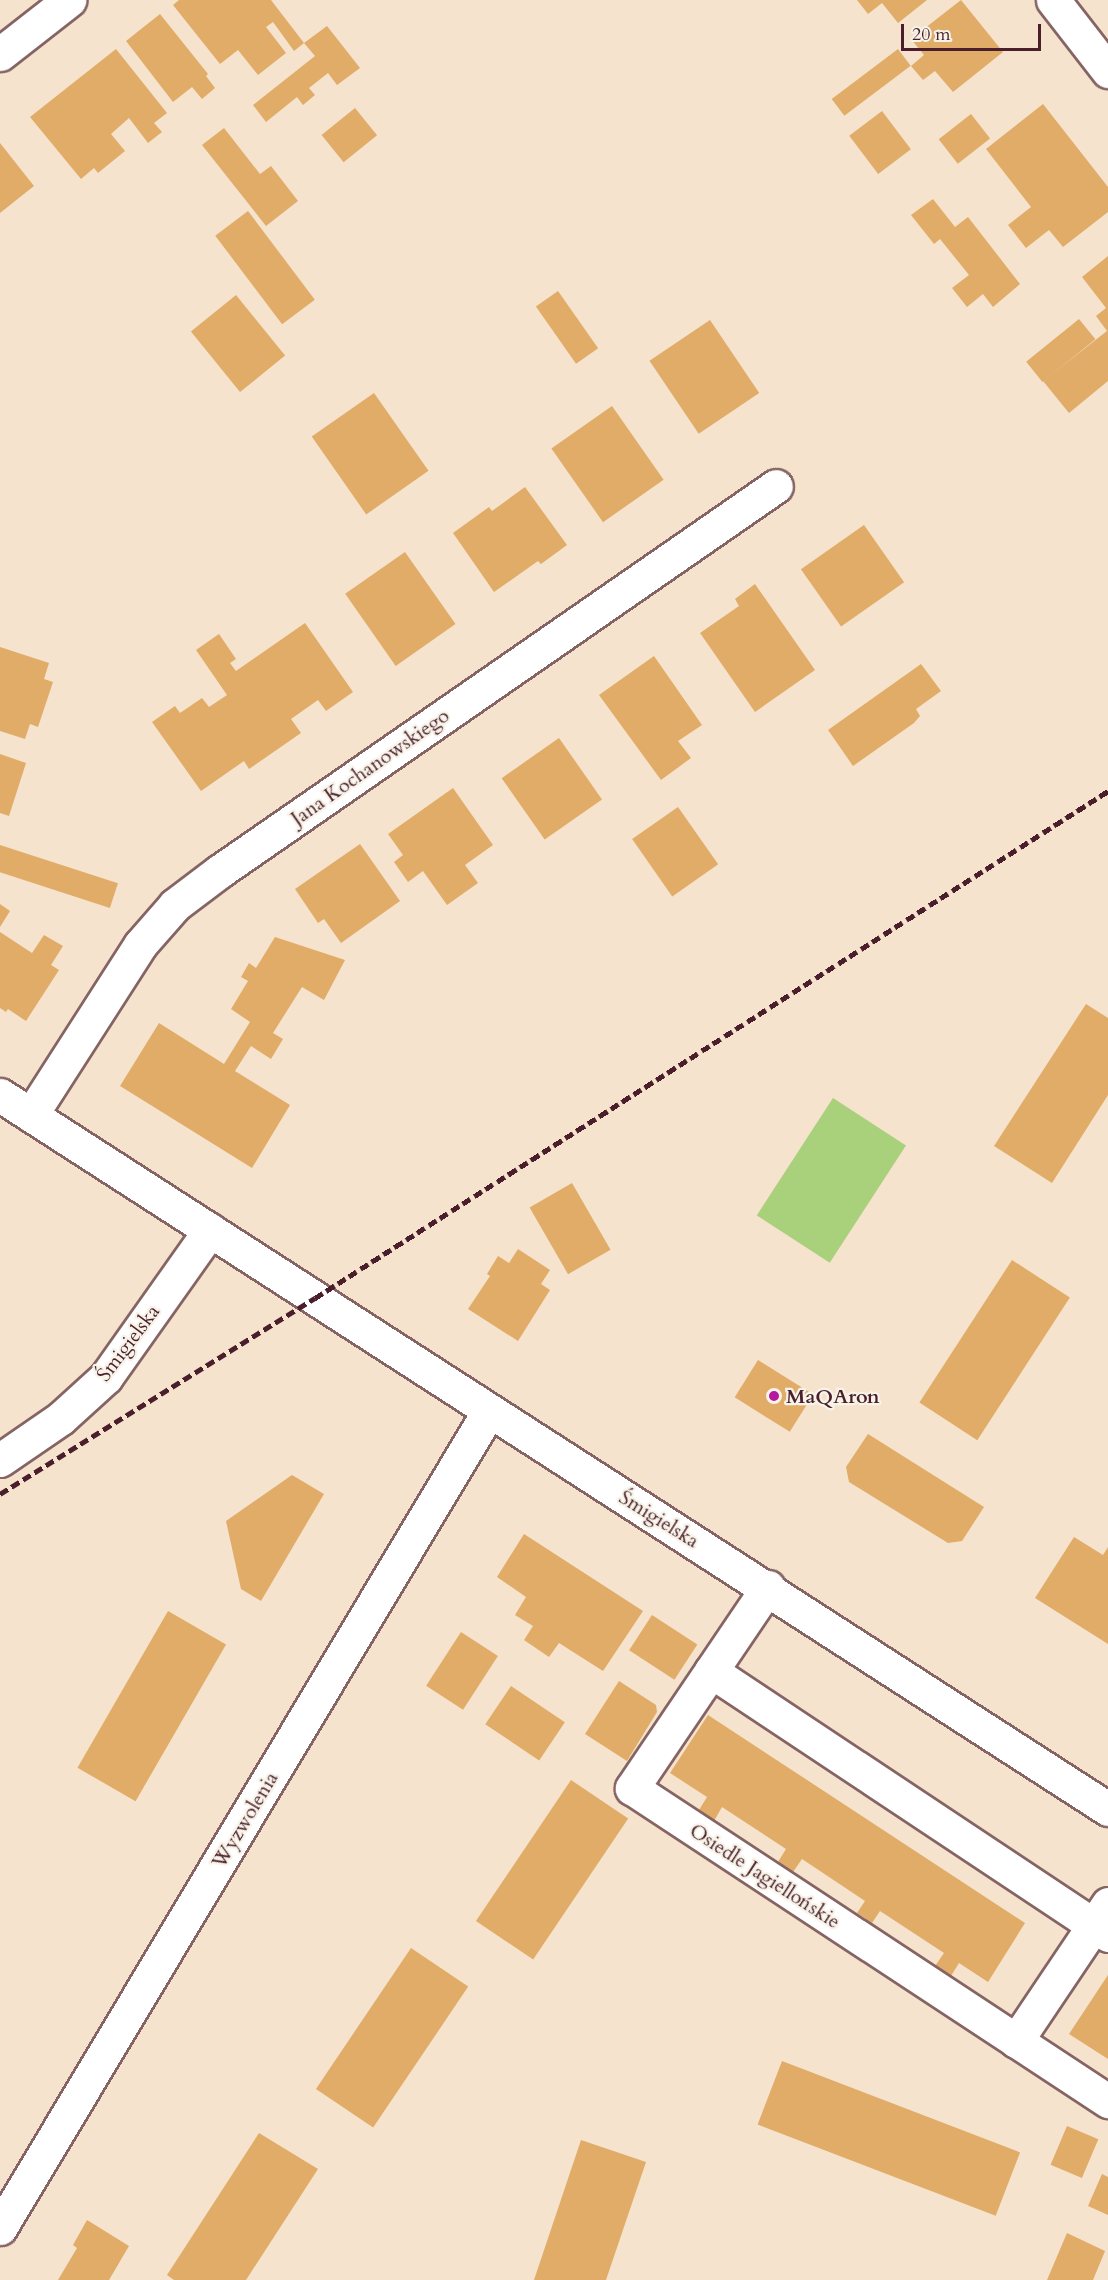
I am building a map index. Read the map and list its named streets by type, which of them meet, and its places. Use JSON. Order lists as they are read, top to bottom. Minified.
{"streets":{"street":["Jana Kochanowskiego","Śmigielska","Wyzwolenia","Osiedle Jagiellońskie"]},"crossings":[["Jana Kochanowskiego","Śmigielska"],["Śmigielska","Wyzwolenia"],["Śmigielska","Osiedle Jagiellońskie"]],"places":["MaQAron"],"scale_bar":"20 m"}
